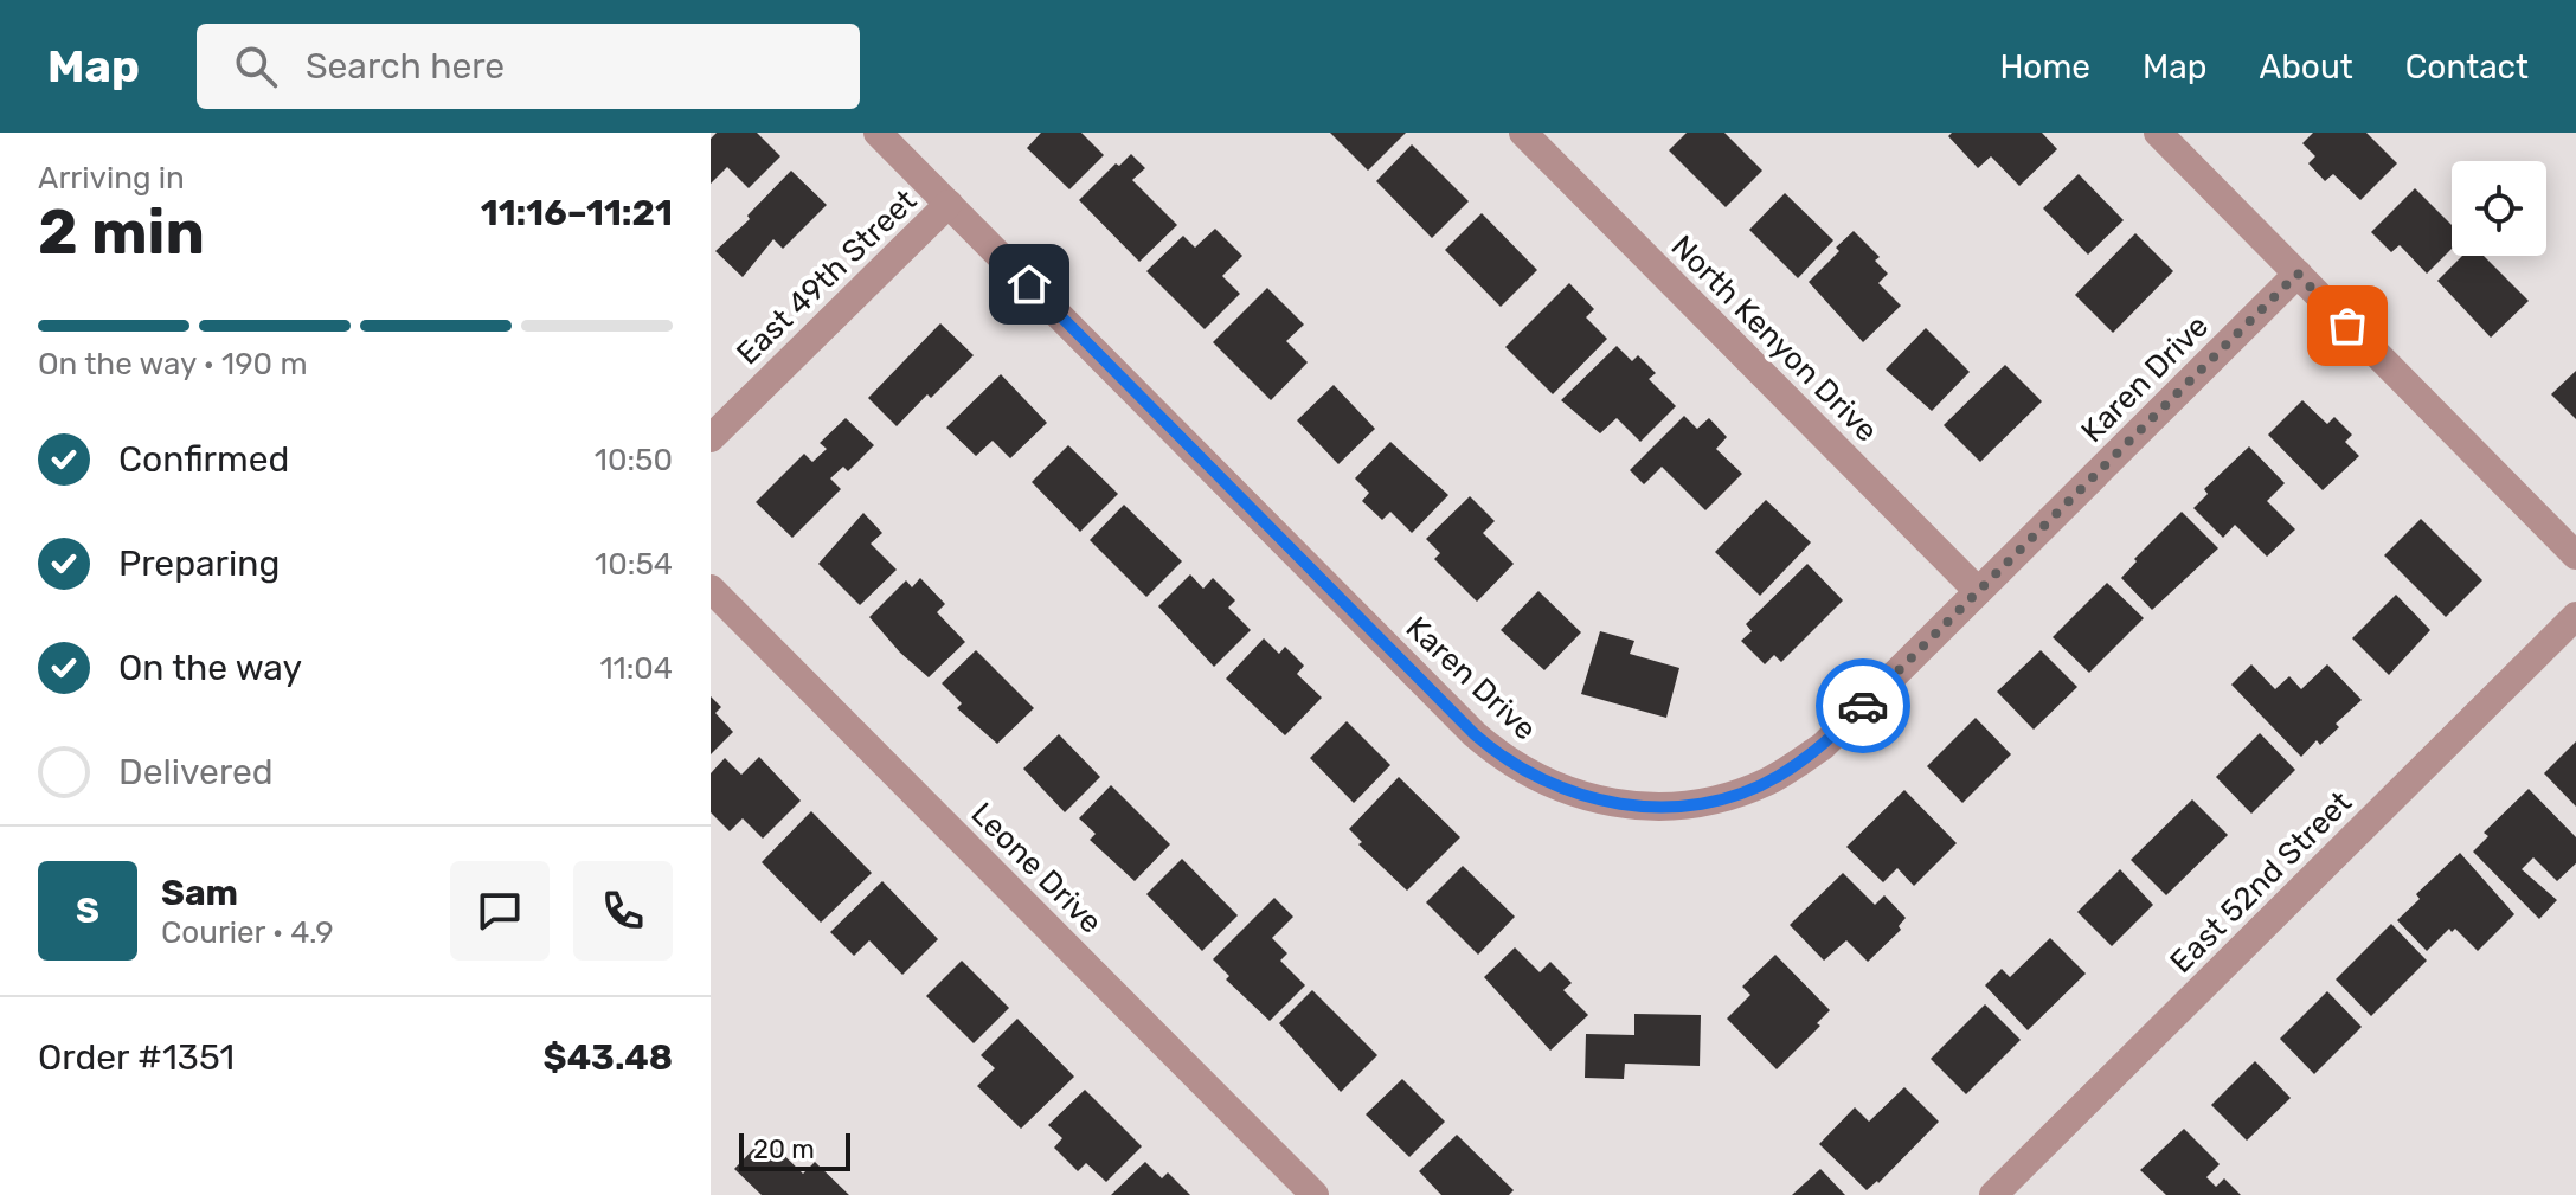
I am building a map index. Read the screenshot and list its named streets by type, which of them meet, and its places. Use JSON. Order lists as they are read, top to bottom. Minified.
{"streets":{"street":["East 49th Street","North Kenyon Drive","Karen Drive","Leone Drive","East 52nd Street"]},"crossings":[["East 49th Street","Karen Drive"],["North Kenyon Drive","Karen Drive"]],"scale_bar":"20 m","page":{"header":"Map","search":"Search here","nav":["Home","Map","About","Contact"],"heading":["2 min","Arriving in","11:16–11:21"],"panel":["Sam","Courier · 4.9","Order #1351","$43.48"],"bar":"On the way · 190 m","list":[["Confirmed","10:50"],["Preparing","10:54"],["On the way","11:04"],"Delivered"],"round":"S","scale":"20 m"}}
